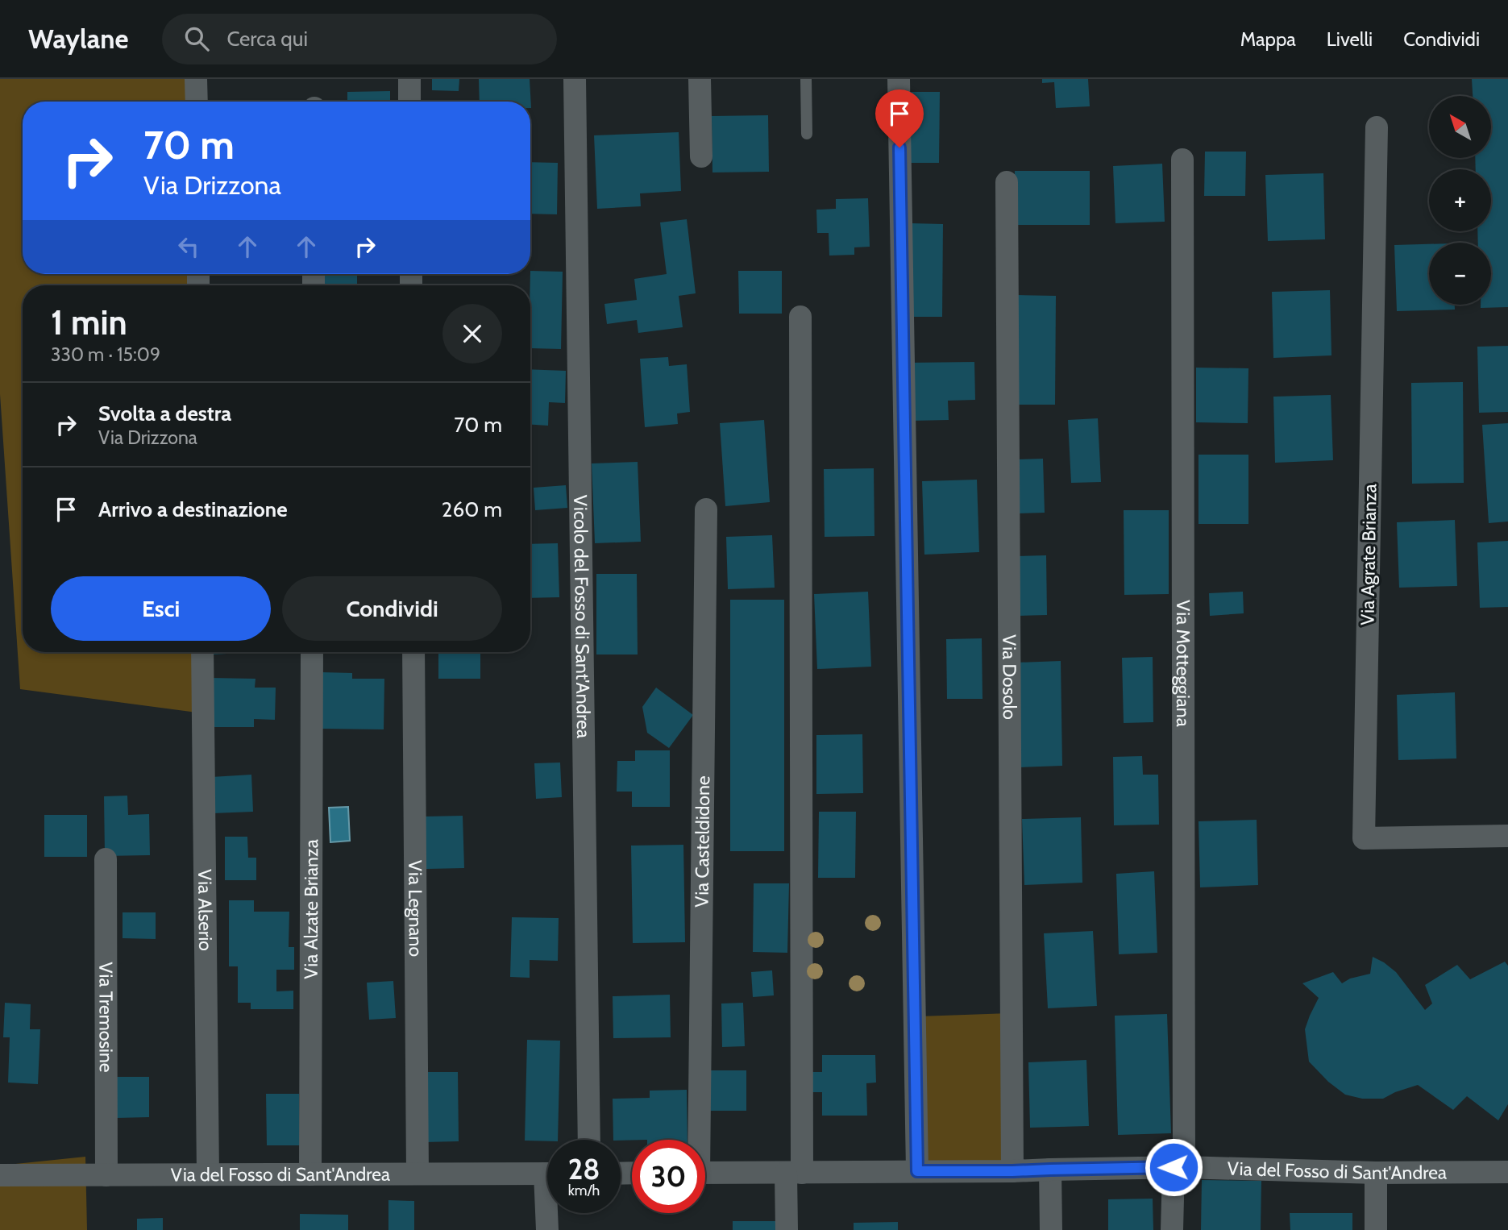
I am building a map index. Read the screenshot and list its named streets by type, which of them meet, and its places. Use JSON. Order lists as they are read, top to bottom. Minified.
{"streets":{"street":["Via Agrate Brianza","Vicolo del Fosso di Sant'Andrea","Via Motteggiana","Via Dosolo","Via Casteldidone","Via Legnano","Via Alserio","Via Alzate Brianza","Via Tremosine","Via del Fosso di Sant'Andrea"]},"crossings":[["Via Motteggiana","Via del Fosso di Sant'Andrea"],["Via Dosolo","Via del Fosso di Sant'Andrea"],["Via Legnano","Via del Fosso di Sant'Andrea"],["Via Alserio","Via del Fosso di Sant'Andrea"],["Via Alzate Brianza","Via del Fosso di Sant'Andrea"],["Via Tremosine","Via del Fosso di Sant'Andrea"]],"north":"top left","page":{"header":"Waylane","search":"Cerca qui","nav":["Mappa","Livelli","Condividi"],"map_buttons":["+","−"],"turn":["70 m","Via Drizzona"],"heading":["1 min","330 m · 15:09"],"list":[{"name":"Svolta a destra","note":"Via Drizzona","value":"70 m"},{"name":"Arrivo a destinazione","value":"260 m"}],"buttons":["Esci","Condividi"],"speed":"28 km/h","limit":"30"}}
